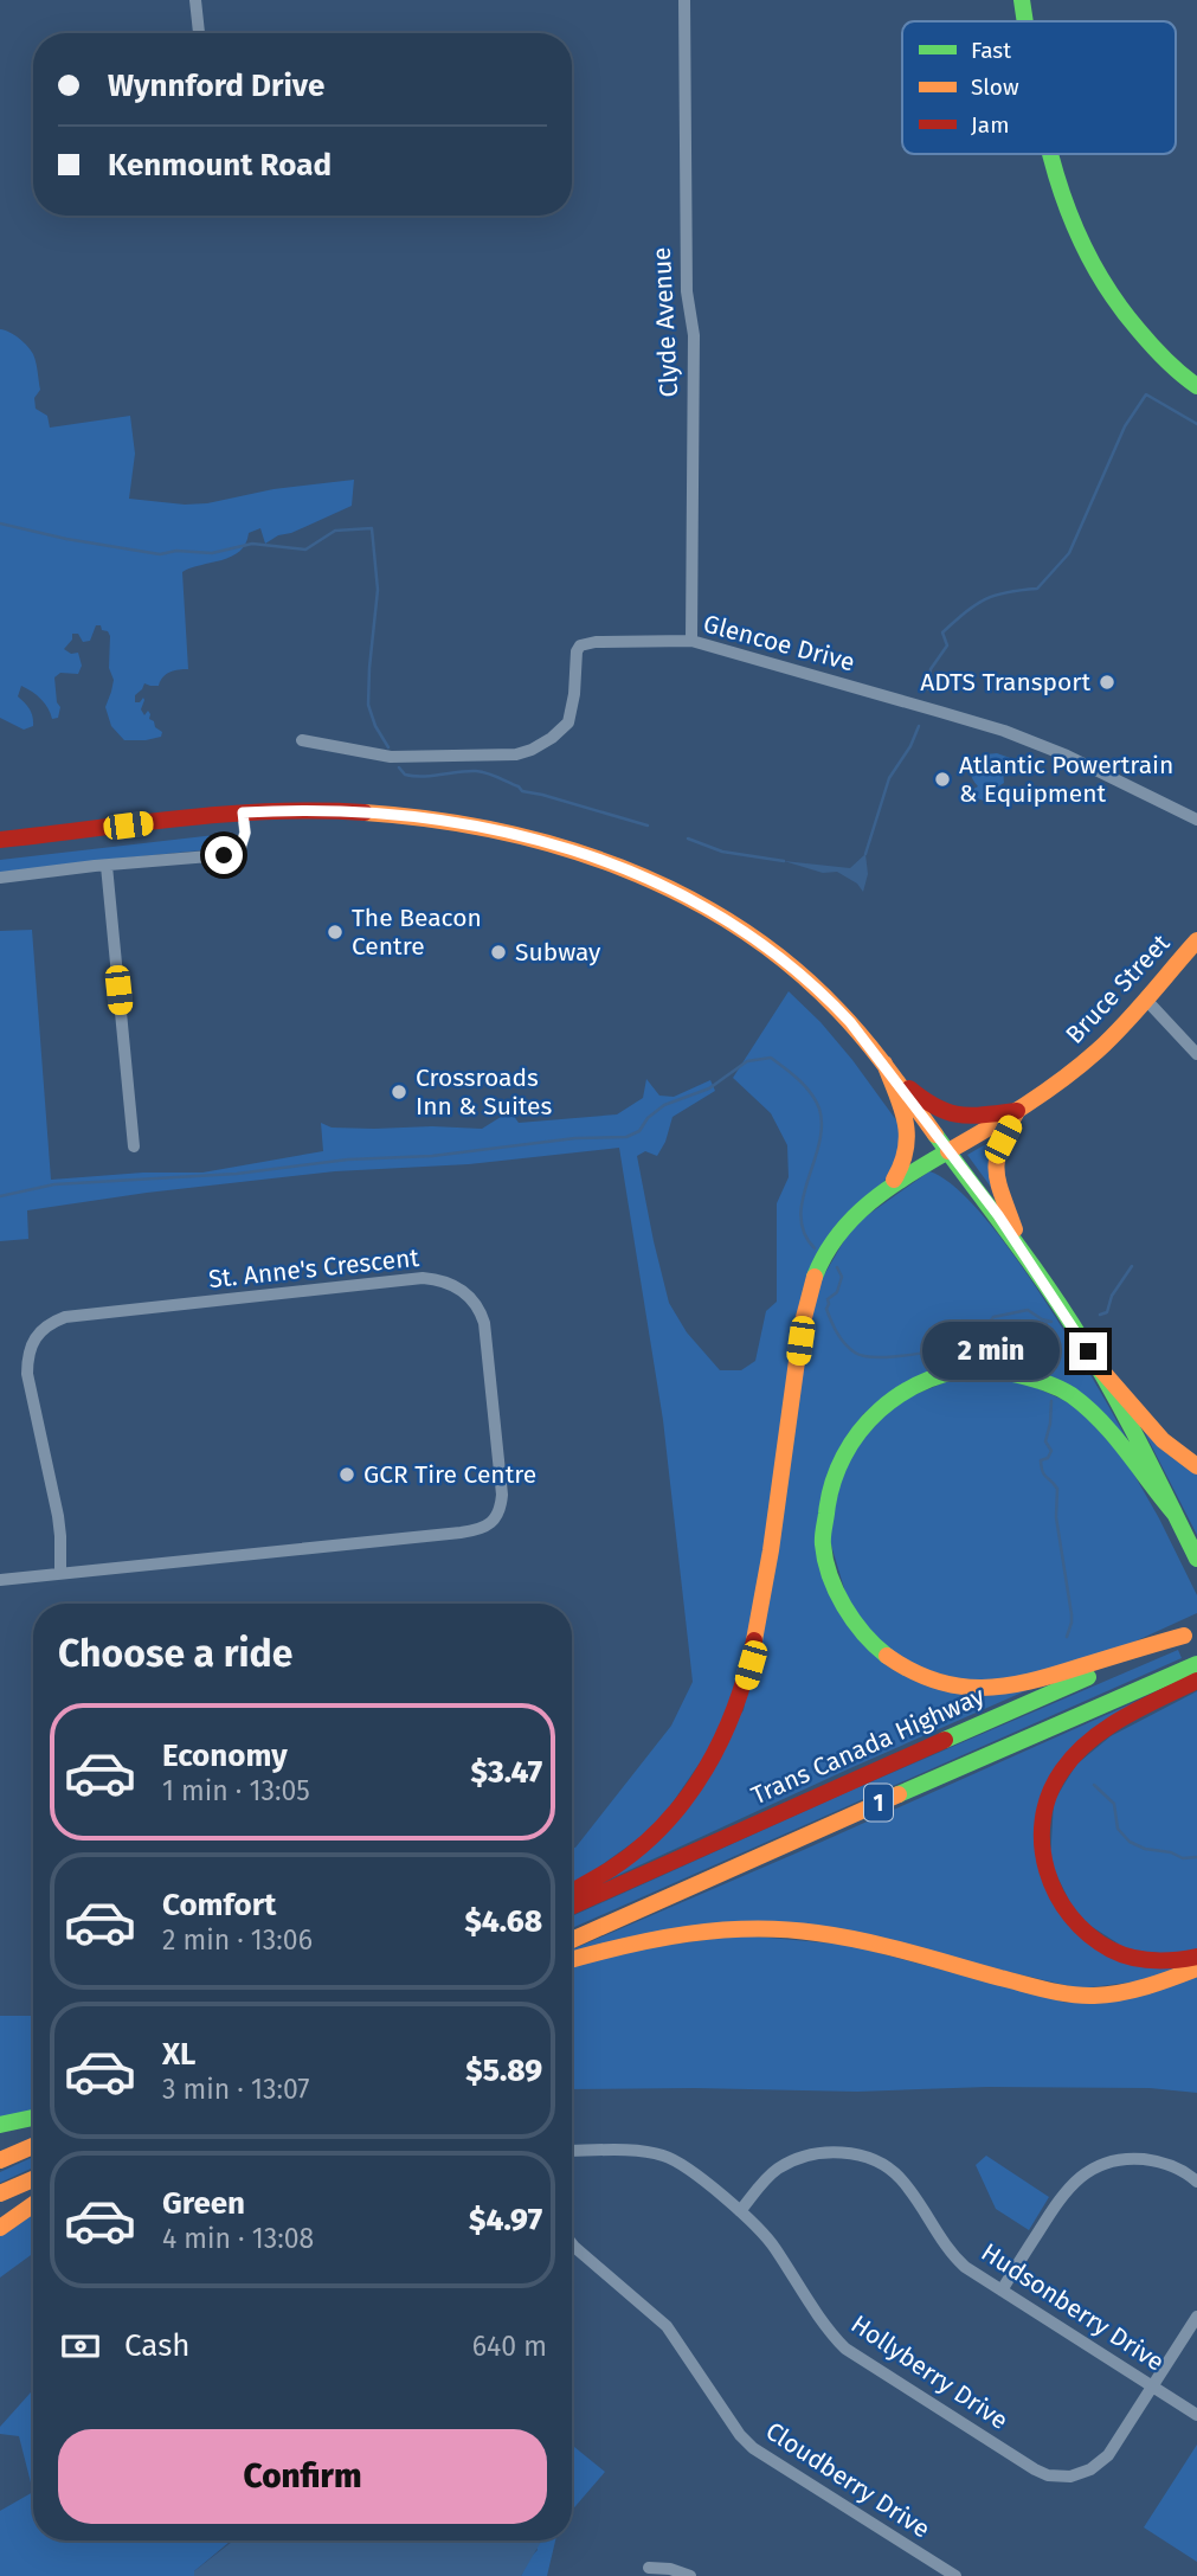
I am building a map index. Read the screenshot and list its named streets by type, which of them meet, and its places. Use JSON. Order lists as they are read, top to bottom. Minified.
{"streets":{"main road":["Bruce Street","Trans Canada Highway","1"],"street":["Clyde Avenue","Glencoe Drive","St. Anne's Crescent","Hudsonberry Drive","Hollyberry Drive","Cloudberry Drive"]},"crossings":[["Clyde Avenue","Glencoe Drive"],["Hudsonberry Drive","Hollyberry Drive"]],"places":["ADTS Transport","Atlantic Powertrain & Equipment","The Beacon Centre","Subway","Crossroads Inn & Suites","GCR Tire Centre"],"legend":["Fast","Slow","Jam"],"page":{"banner":["Wynnford Drive","Kenmount Road"],"bubble":"2 min","heading":"Choose a ride","list":[{"name":"Economy","note":"1 min · 13:05","value":"$3.47"},{"name":"Comfort","note":"2 min · 13:06","value":"$4.68"},{"name":"XL","note":"3 min · 13:07","value":"$5.89"},{"name":"Green","note":"4 min · 13:08","value":"$4.97"}],"pay":["Cash","640 m"],"buttons":"Confirm"}}
